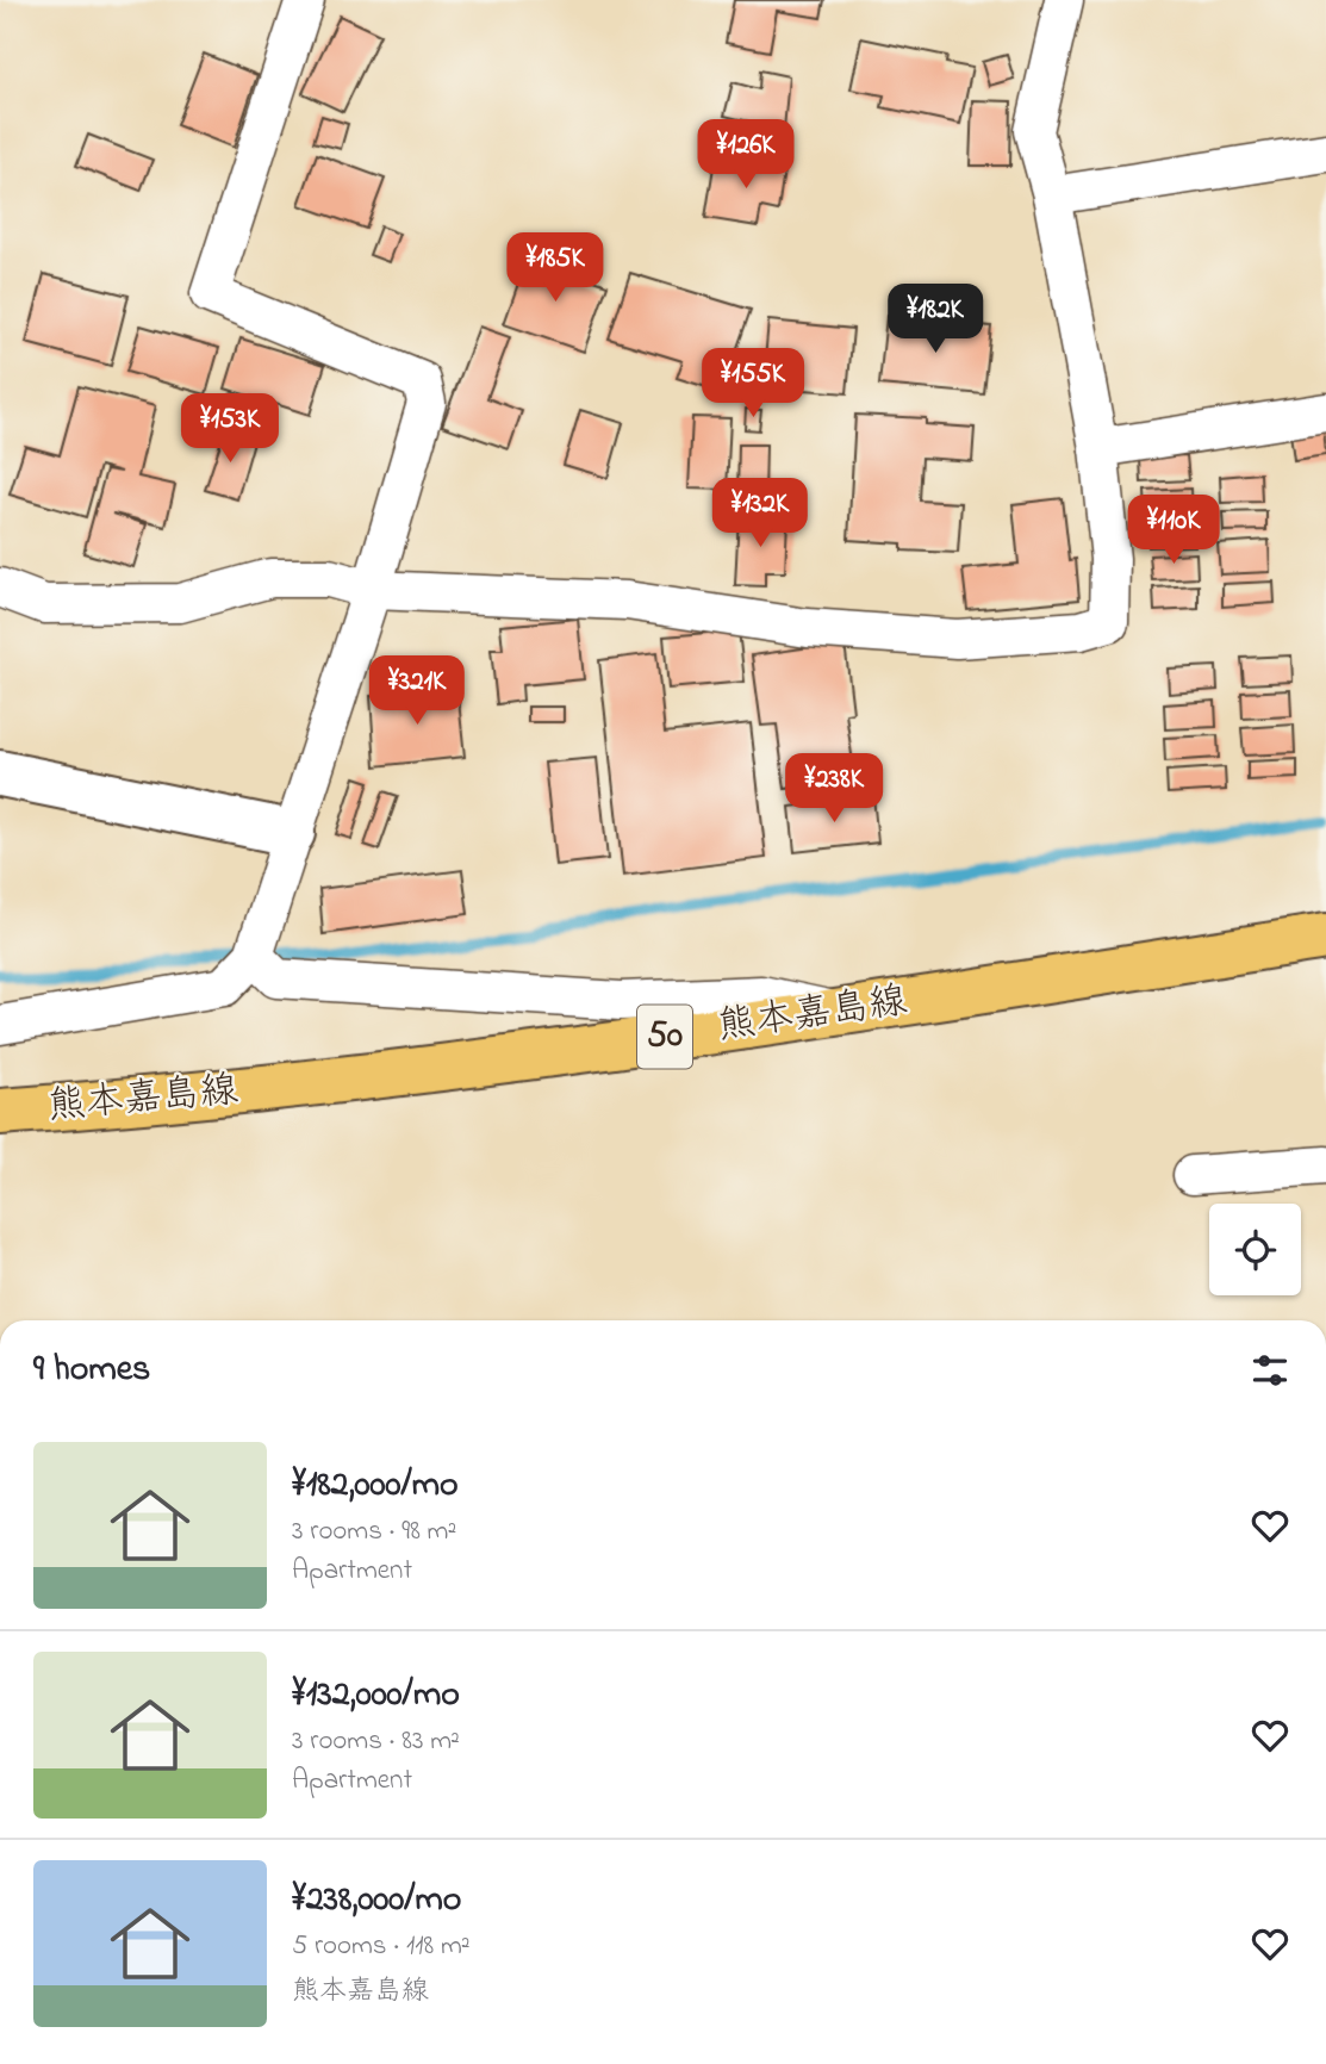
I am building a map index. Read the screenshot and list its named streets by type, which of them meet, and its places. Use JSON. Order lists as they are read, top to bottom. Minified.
{"streets":{"main road":["熊本嘉島線","50"]},"page":{"price":["¥126K","¥185K","¥182K","¥155K","¥153K","¥132K","¥110K","¥321K","¥238K"],"heading":"9 homes","list":[{"name":"¥182,000/mo","note":"3 rooms · 98 m² · Apartment"},{"name":"¥132,000/mo","note":"3 rooms · 83 m² · Apartment"},{"name":"¥238,000/mo","note":"5 rooms · 118 m² · 熊本嘉島線"}]}}
